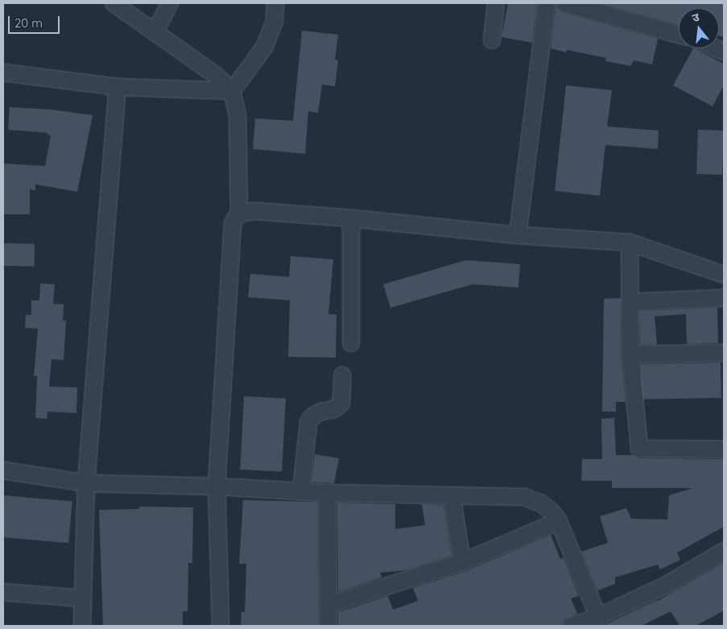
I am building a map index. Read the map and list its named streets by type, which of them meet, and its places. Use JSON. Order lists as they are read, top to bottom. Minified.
{"scale_bar":"20 m","north":"top"}
